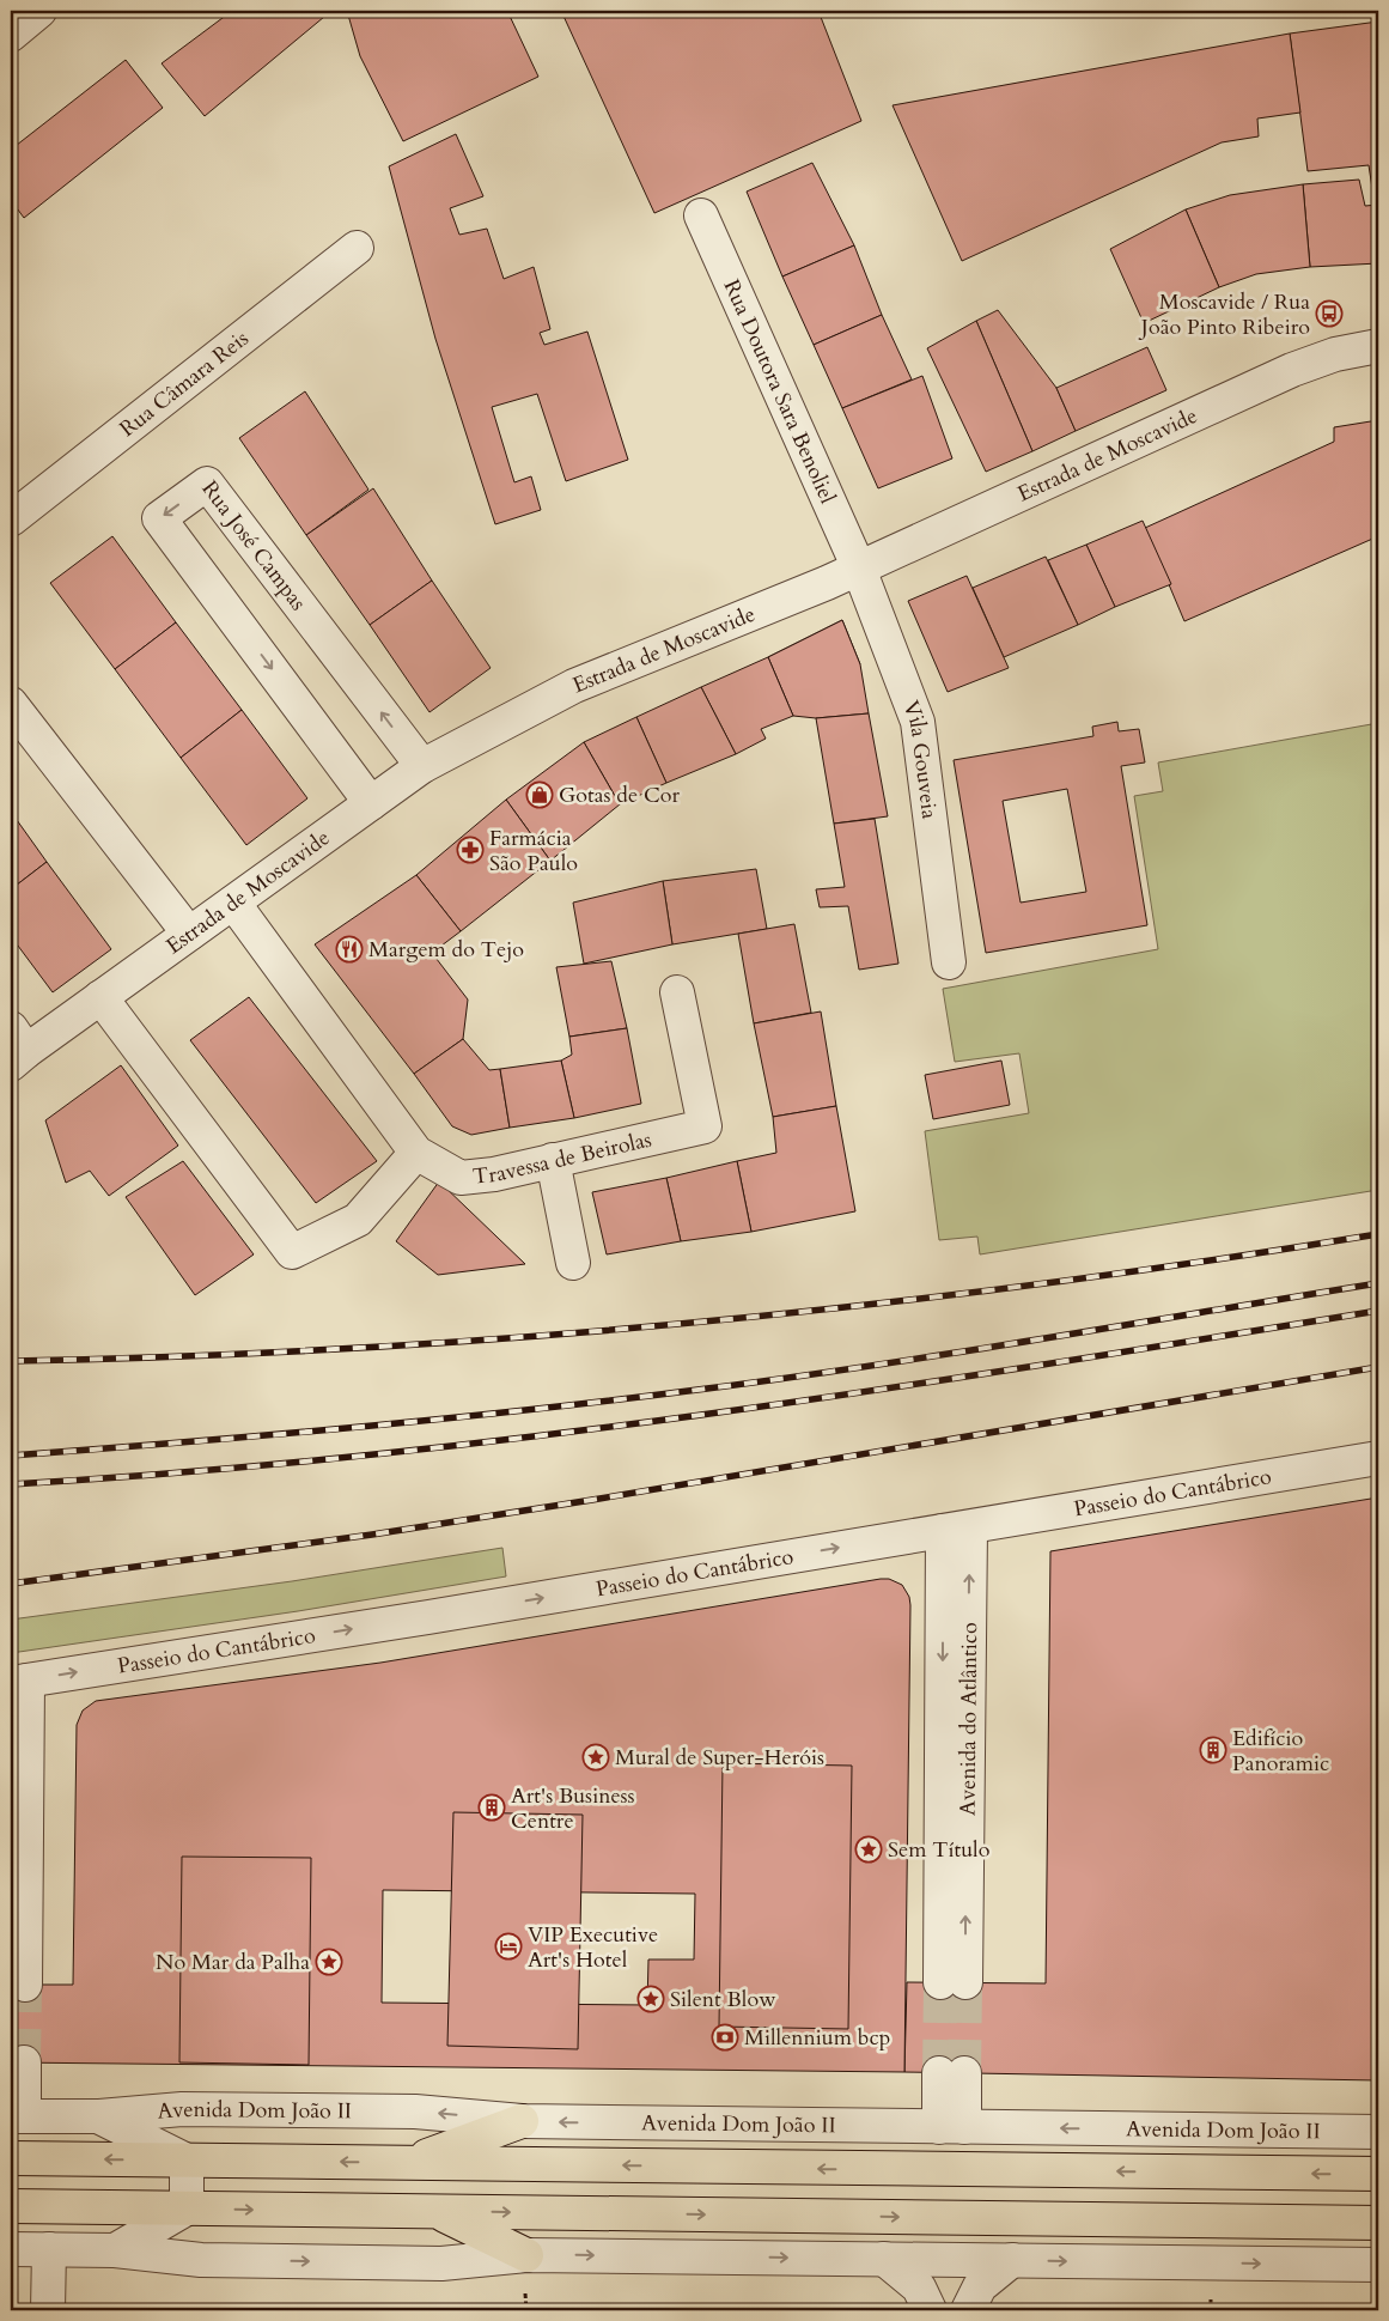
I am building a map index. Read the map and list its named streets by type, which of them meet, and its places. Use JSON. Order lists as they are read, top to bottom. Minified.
{"streets":{"main road":["Avenida Dom João II"],"street":["Rua Câmara Reis","Rua Doutora Sara Benoliel","Estrada de Moscavide","Rua José Campas","Vila Gouveia","Travessa de Beirolas","Passeio do Cantábrico","Avenida do Atlântico"]},"crossings":[["Rua Doutora Sara Benoliel","Estrada de Moscavide"],["Rua Doutora Sara Benoliel","Vila Gouveia"],["Estrada de Moscavide","Rua José Campas"],["Estrada de Moscavide","Vila Gouveia"],["Estrada de Moscavide","Travessa de Beirolas"],["Passeio do Cantábrico","Avenida do Atlântico"]],"one_way":["Passeio do Cantábrico"],"places":{"bus stop":["Moscavide / Rua João Pinto Ribeiro"],"shop":["Gotas de Cor"],"pharmacy":["Farmácia São Paulo"],"restaurant":["Margem do Tejo"],"building":["Edifício Panoramic","Art's Business Centre"],"place":["Mural de Super-Heróis","Sem Título","No Mar da Palha","Silent Blow"],"hotel":["VIP Executive Art's Hotel"],"bank":["Millennium bcp"]}}
